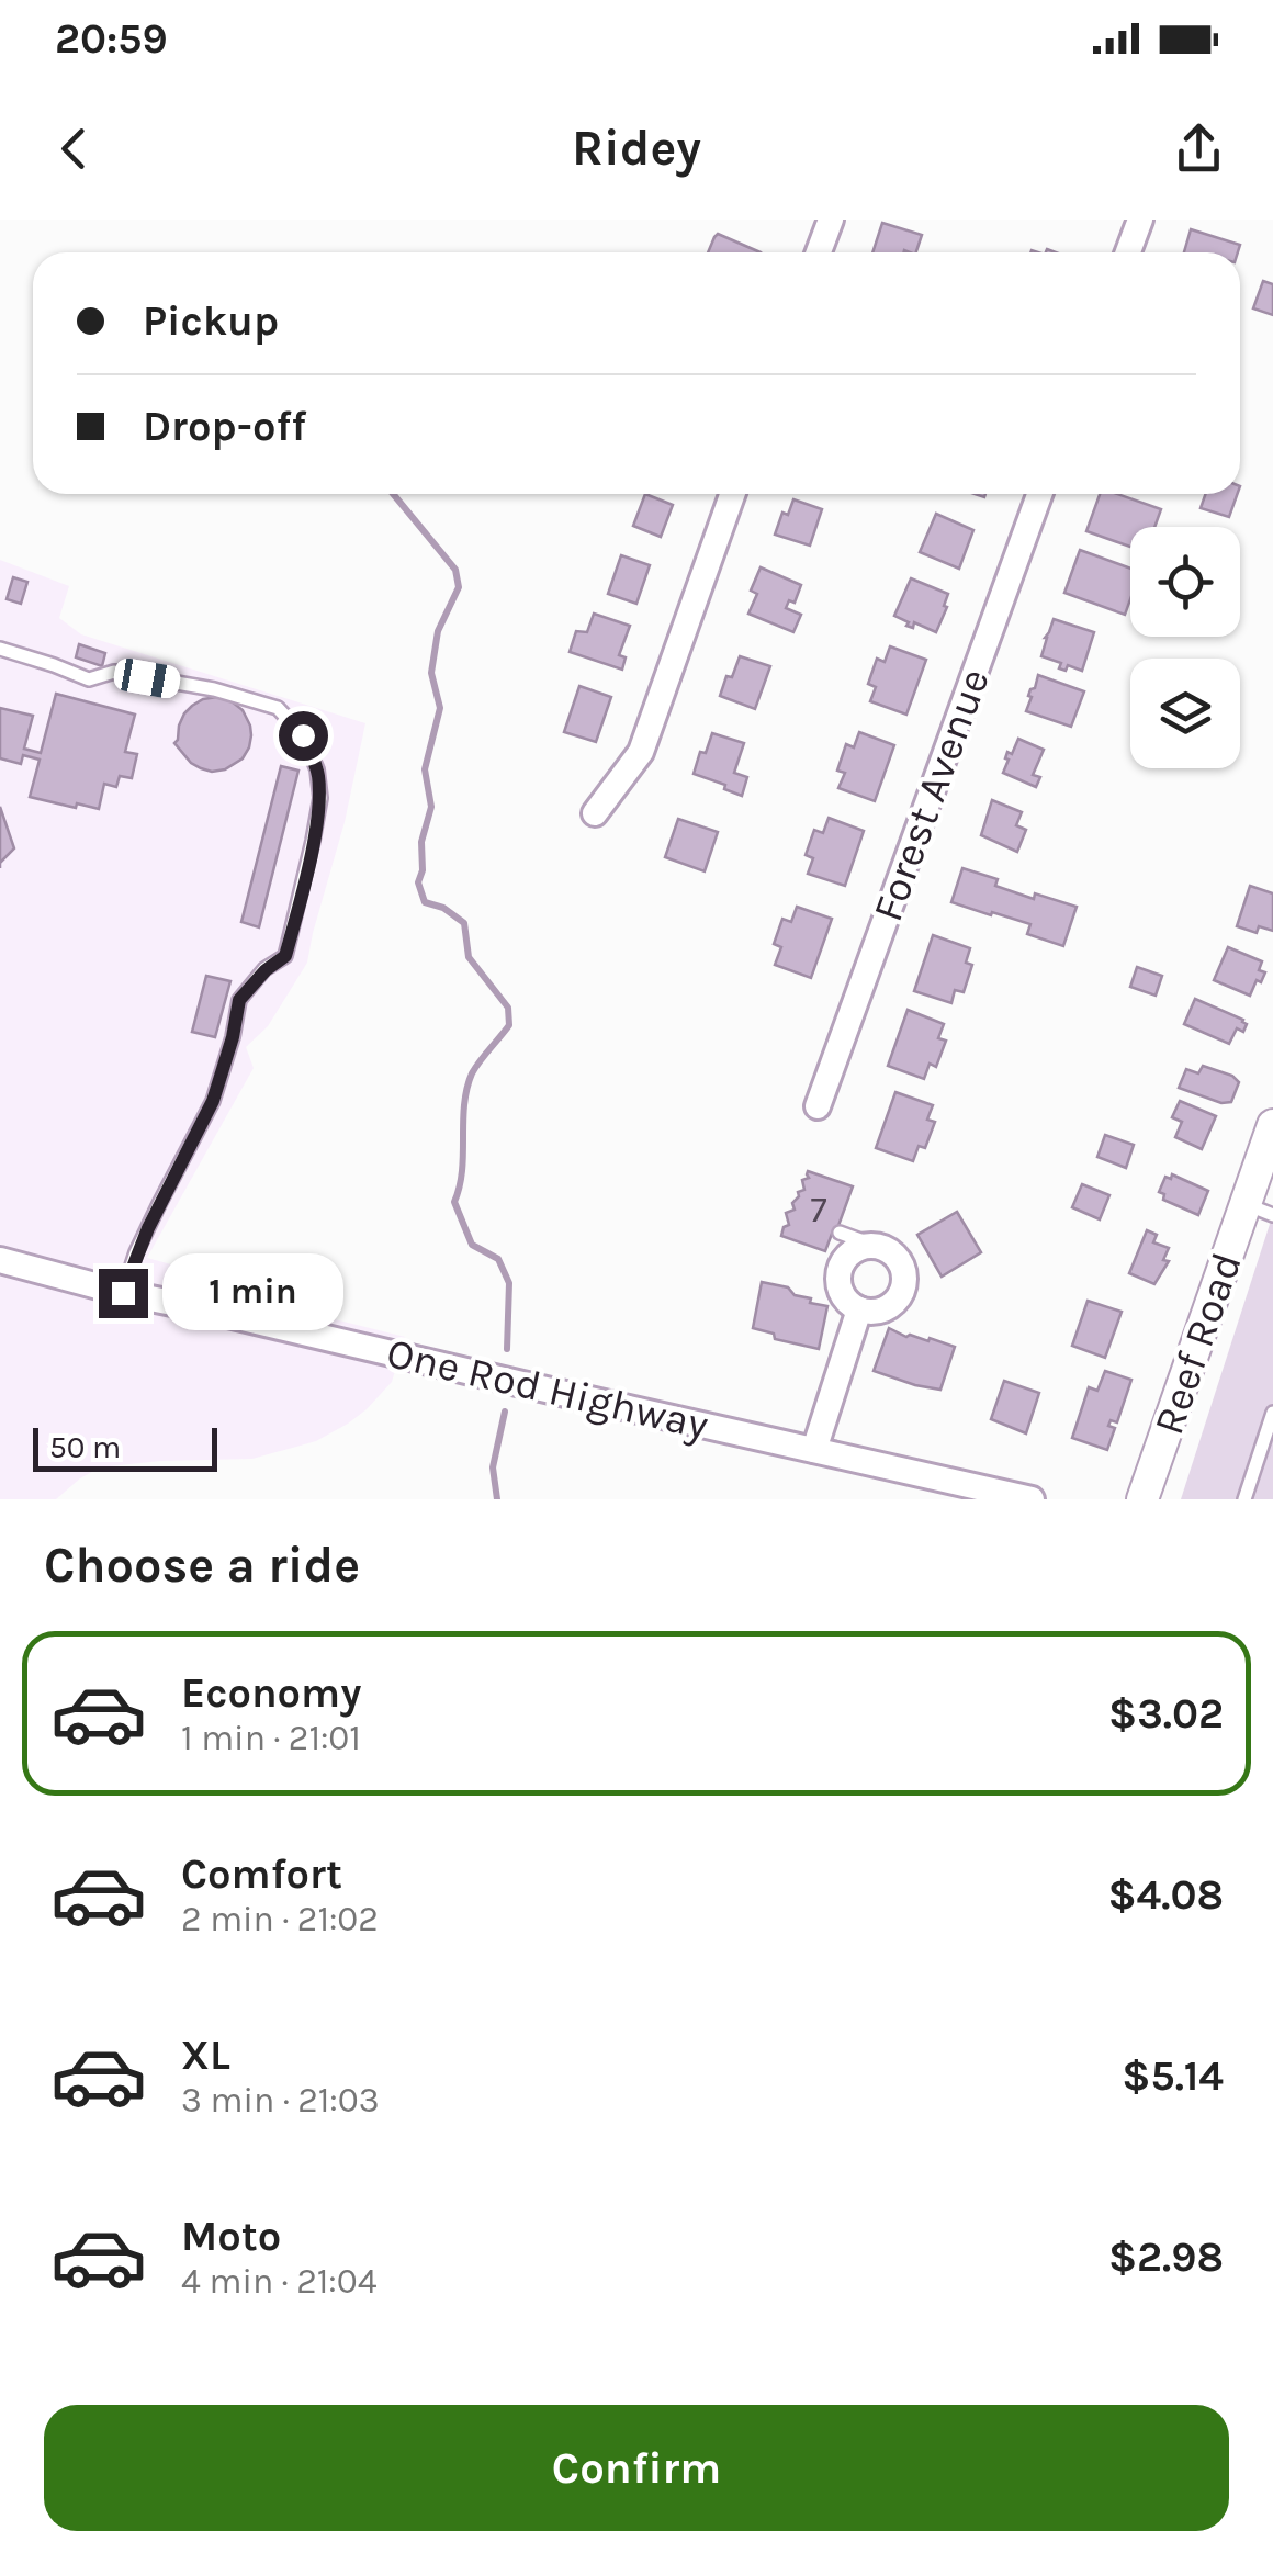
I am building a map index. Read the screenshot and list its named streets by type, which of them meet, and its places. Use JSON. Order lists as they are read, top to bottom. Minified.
{"streets":{"street":["Forest Avenue","Reef Road","One Rod Highway"]},"house_numbers":["7"],"scale_bar":"50 m","page":{"status":"20:59","header":"Ridey","banner":["Pickup","Drop-off"],"bubble":"1 min","scale":"50 m","heading":"Choose a ride","list":[{"name":"Economy","note":"1 min · 21:01","value":"$3.02"},{"name":"Comfort","note":"2 min · 21:02","value":"$4.08"},{"name":"XL","note":"3 min · 21:03","value":"$5.14"},{"name":"Moto","note":"4 min · 21:04","value":"$2.98"}],"buttons":"Confirm"}}
